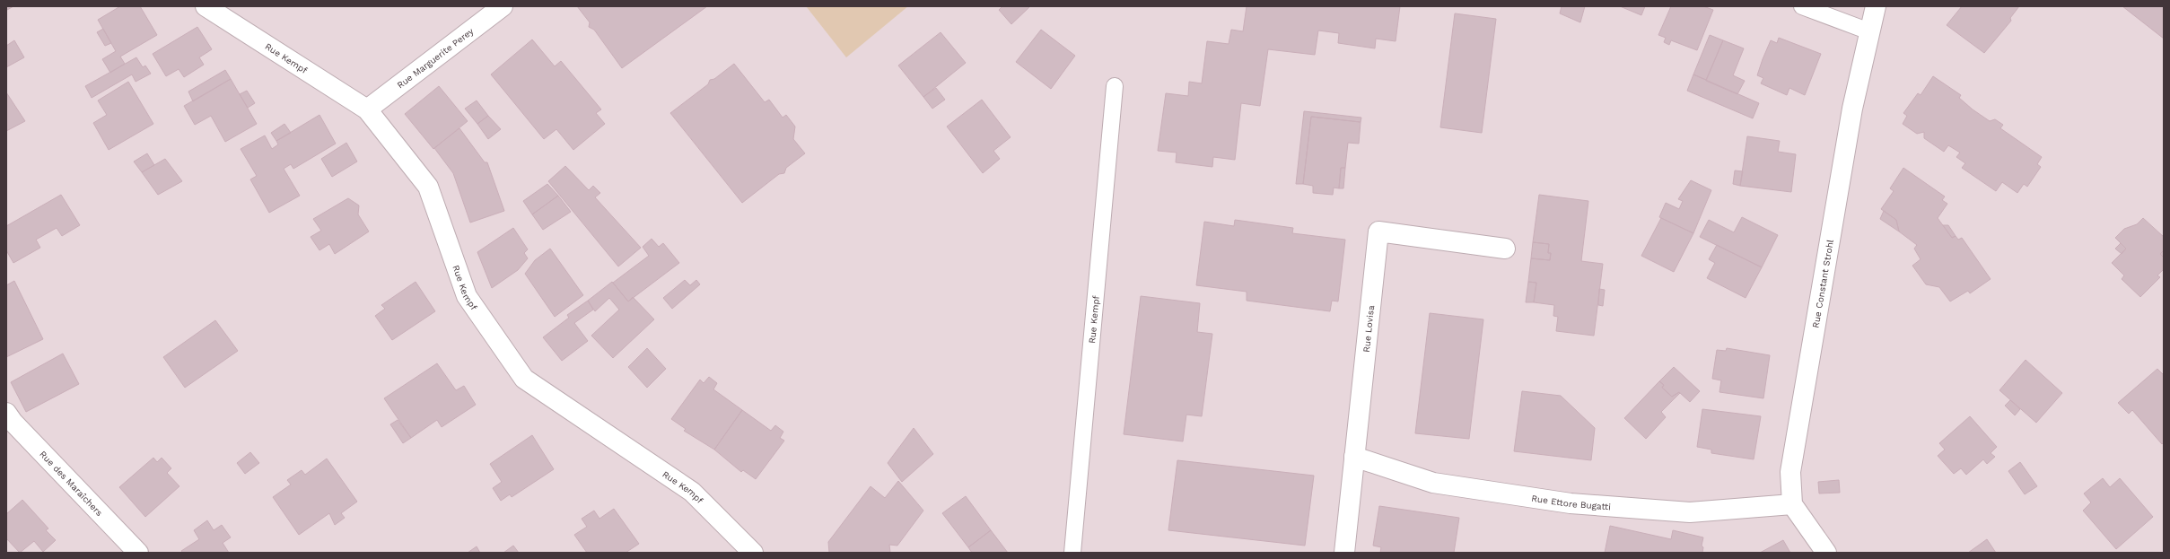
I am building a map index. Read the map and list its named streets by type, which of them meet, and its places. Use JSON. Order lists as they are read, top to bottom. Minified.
{"streets":{"street":["Rue Marguerite Perey","Rue Kempf","Rue Constant Strohl","Rue Lovisa","Rue des Maraîchers","Rue Ettore Bugatti"]},"crossings":[["Rue Marguerite Perey","Rue Kempf"],["Rue Constant Strohl","Rue Ettore Bugatti"],["Rue Lovisa","Rue Ettore Bugatti"]]}
